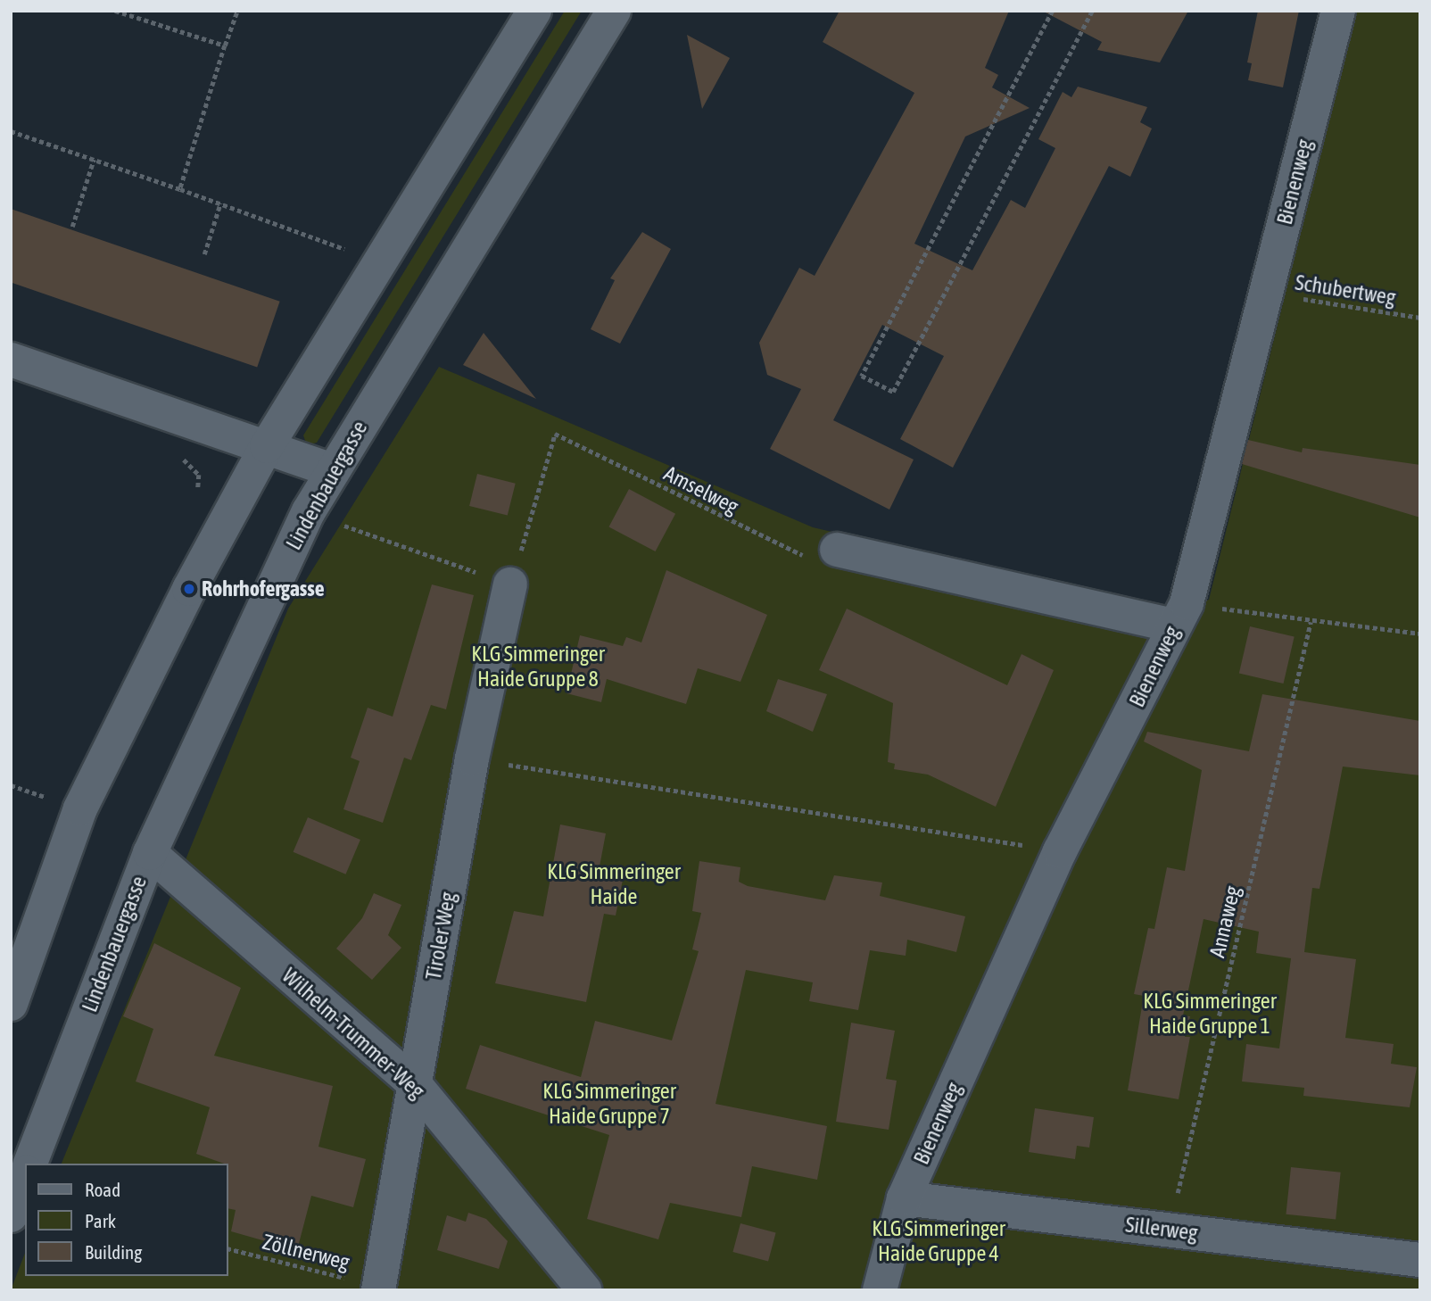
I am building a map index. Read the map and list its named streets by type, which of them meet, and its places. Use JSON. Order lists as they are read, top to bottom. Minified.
{"streets":{"street":["Bienenweg","Lindenbauergasse","Tiroler Weg","Wilhelm-Trummer-Weg","Sillerweg"],"path":["Schubertweg","Amselweg","Annaweg","Zöllnerweg"]},"crossings":[["Bienenweg","Schubertweg"],["Bienenweg","Sillerweg"],["Lindenbauergasse","Wilhelm-Trummer-Weg"],["Amselweg","Tiroler Weg"],["Annaweg","Sillerweg"],["Tiroler Weg","Wilhelm-Trummer-Weg"],["Tiroler Weg","Zöllnerweg"]],"parks":["KLG Simmeringer Haide Gruppe 8","KLG Simmeringer Haide","KLG Simmeringer Haide Gruppe 1","KLG Simmeringer Haide Gruppe 7","KLG Simmeringer Haide Gruppe 4"],"places":["Rohrhofergasse"],"legend":["Road","Park","Building"]}
